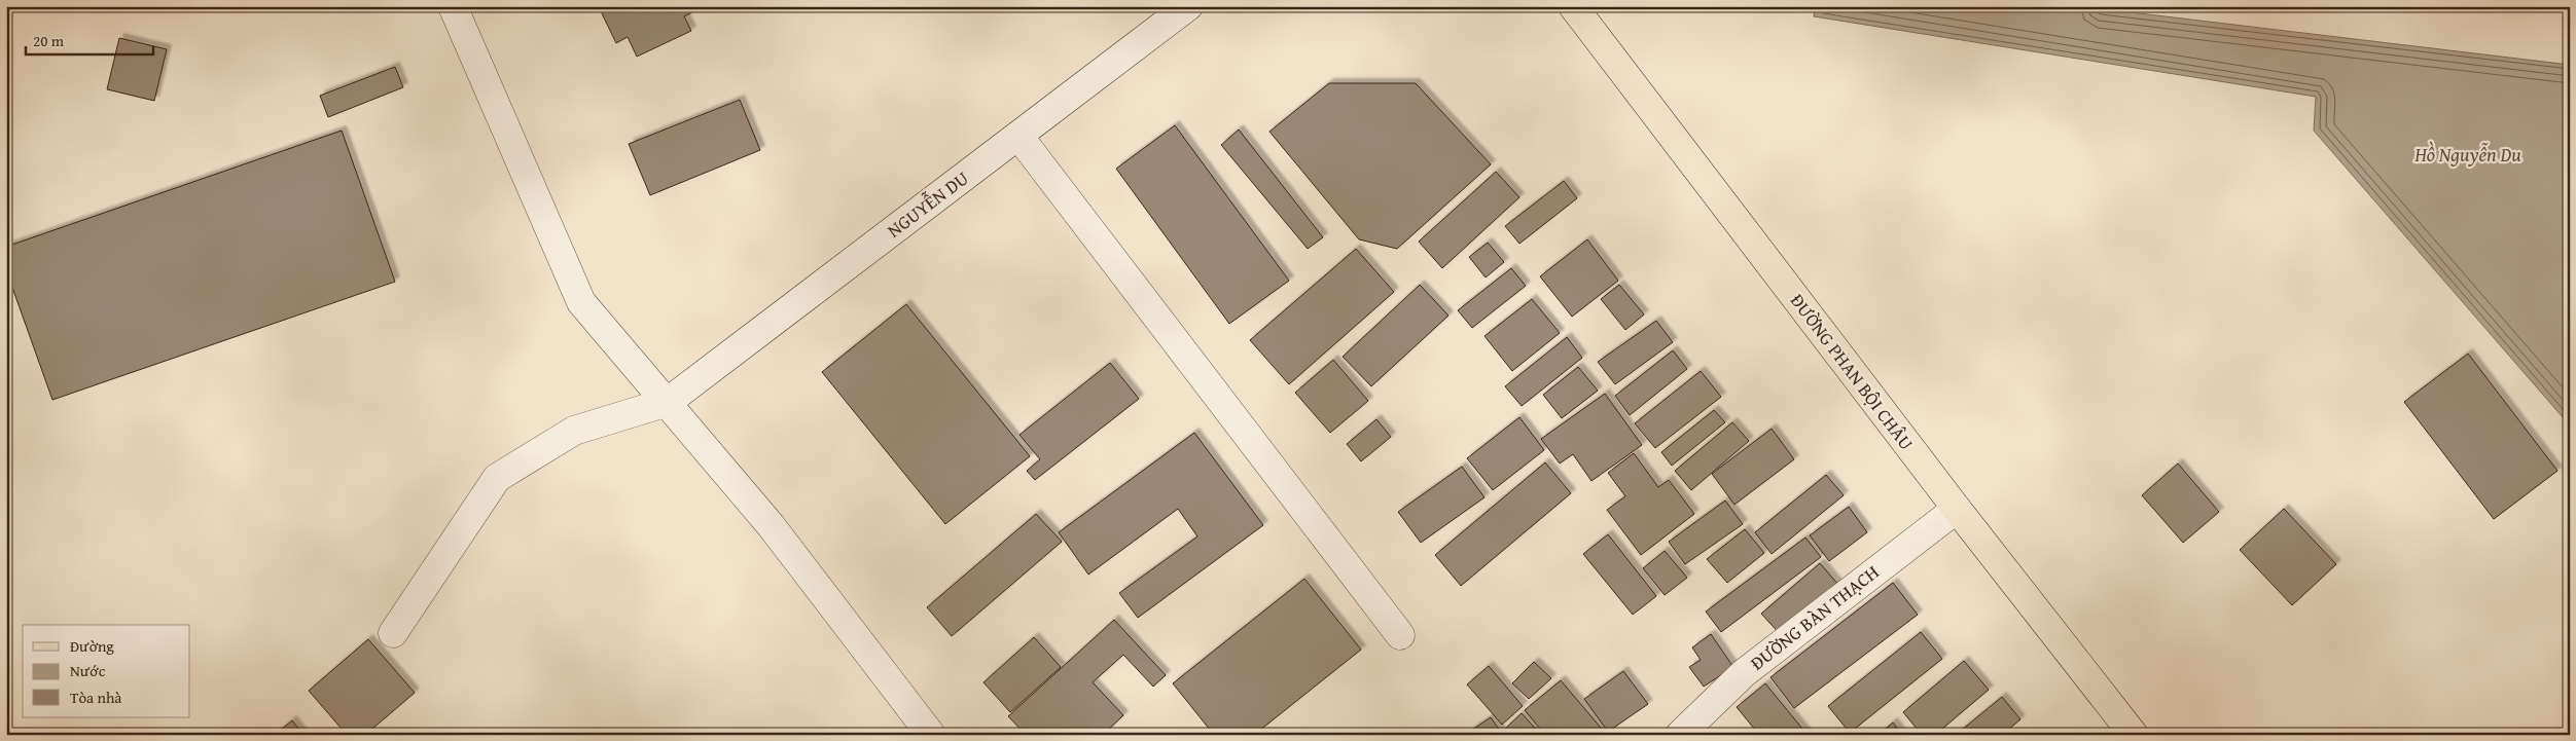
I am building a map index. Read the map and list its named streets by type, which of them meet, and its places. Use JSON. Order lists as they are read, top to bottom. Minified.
{"streets":{"main road":["ĐƯỜNG PHAN BỘI CHÂU"],"street":["NGUYỄN DU","ĐƯỜNG BÀN THẠCH"]},"crossings":[["ĐƯỜNG PHAN BỘI CHÂU","ĐƯỜNG BÀN THẠCH"]],"water":["Hồ Nguyễn Du"],"legend":["Đường","Nước","Tòa nhà"],"scale_bar":"20 m"}
